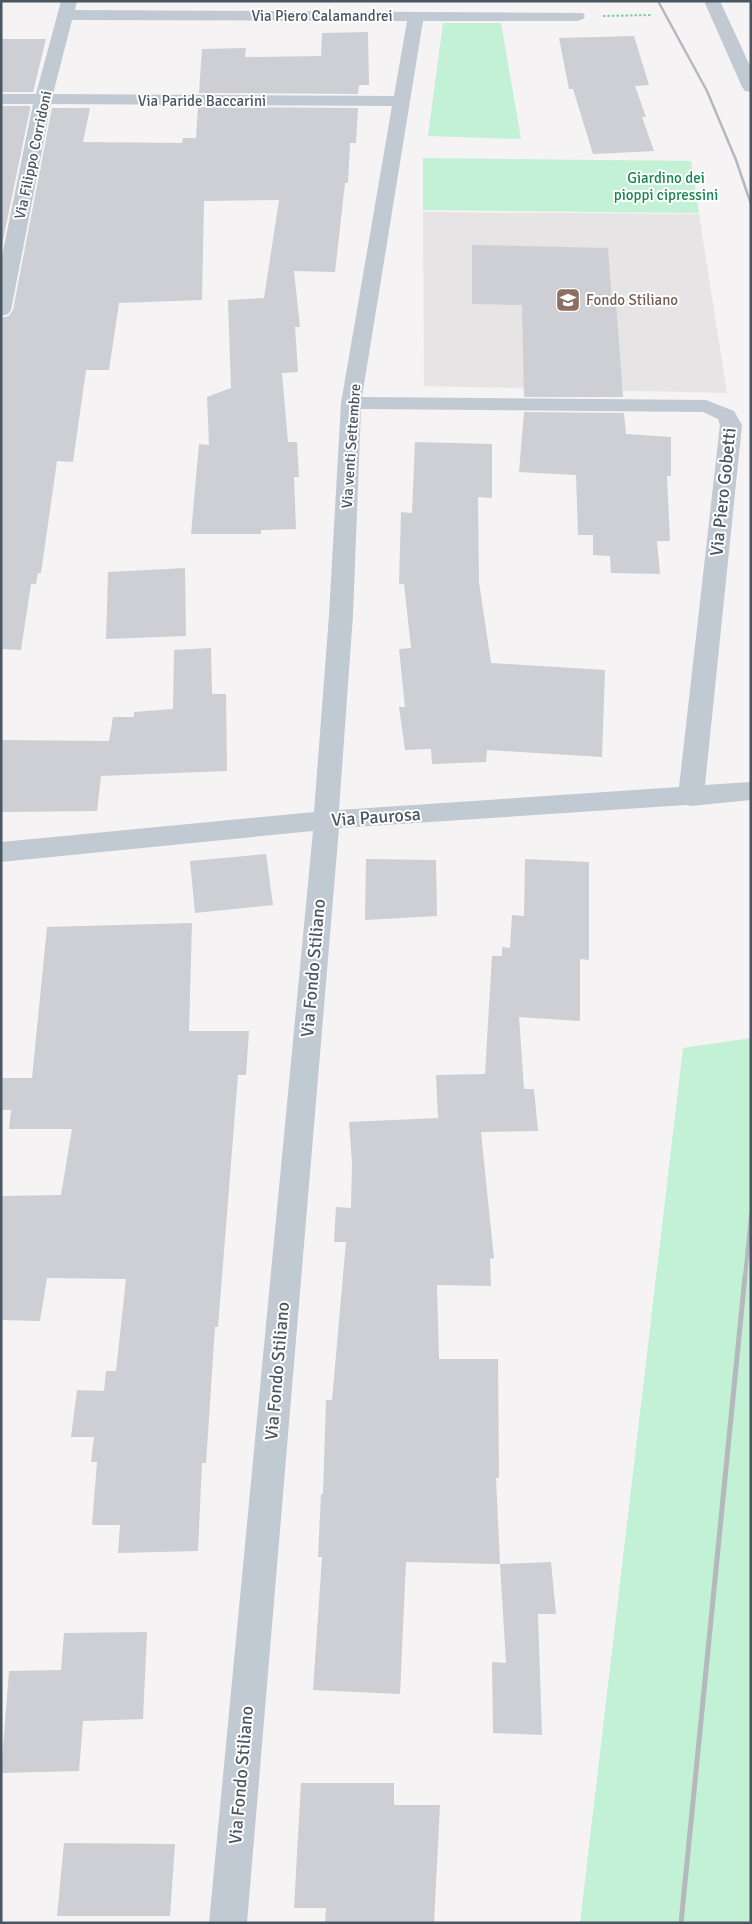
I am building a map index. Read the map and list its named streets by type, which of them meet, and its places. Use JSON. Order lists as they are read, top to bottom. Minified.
{"streets":{"street":["Via Piero Calamandrei","Via Paride Baccarini","Via Filippo Corridoni","Via venti Settembre","Via Piero Gobetti","Via Paurosa","Via Fondo Stiliano"]},"crossings":[["Via Piero Calamandrei","Via Filippo Corridoni"],["Via Piero Calamandrei","Via venti Settembre"],["Via Paride Baccarini","Via Filippo Corridoni"],["Via Paride Baccarini","Via venti Settembre"],["Via venti Settembre","Via Piero Gobetti"],["Via venti Settembre","Via Paurosa"],["Via venti Settembre","Via Fondo Stiliano"],["Via Piero Gobetti","Via Paurosa"],["Via Paurosa","Via Fondo Stiliano"]],"parks":["Giardino dei pioppi cipressini"],"places":{"school or university":["Fondo Stiliano"]}}
